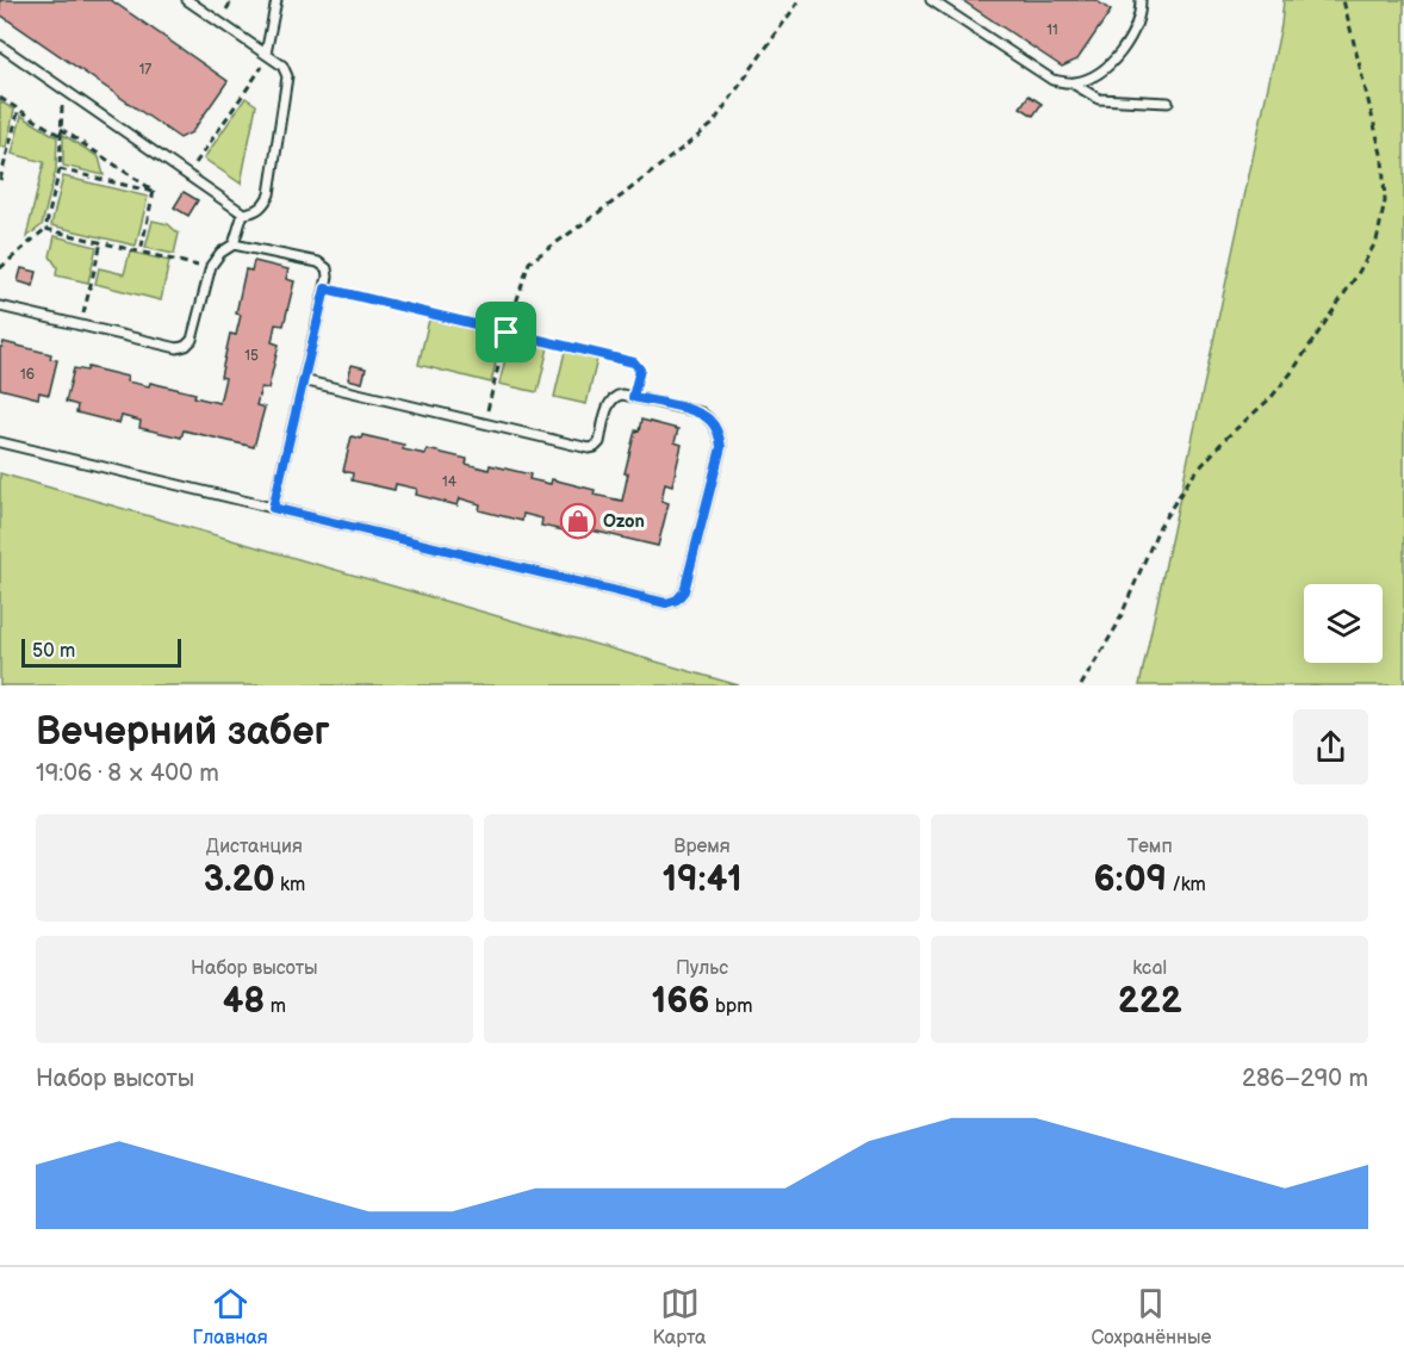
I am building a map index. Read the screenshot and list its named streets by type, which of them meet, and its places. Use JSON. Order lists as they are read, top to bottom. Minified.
{"places":{"shop":["Ozon"]},"house_numbers":["11","17","15","16","14"],"scale_bar":"50 m","page":{"scale":"50 m","heading":["Вечерний забег","19:06 · 8 × 400 m"],"stats":[["Дистанция","3.20 km"],["Время","19:41"],["Темп","6:09 /km"],["Набор высоты","48 m"],["Пульс","166 bpm"],["kcal","222"]],"chart":["Набор высоты","286–290 m"],"tabs":["Главная","Карта","Сохранённые"]}}
